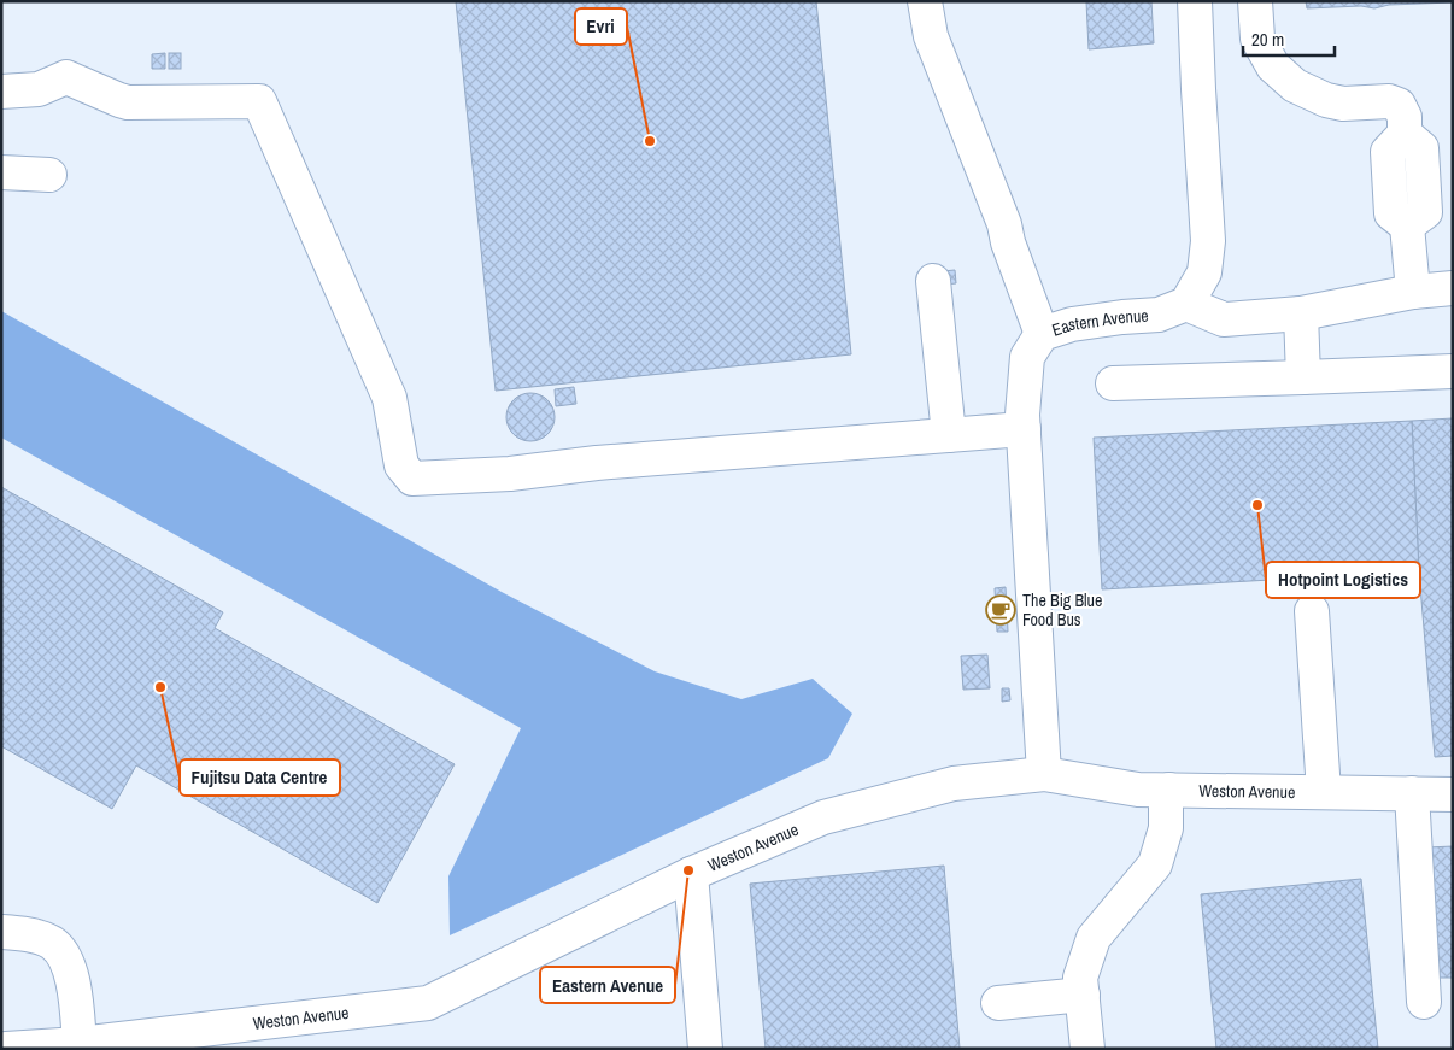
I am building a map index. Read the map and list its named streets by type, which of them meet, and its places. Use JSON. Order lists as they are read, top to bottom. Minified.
{"streets":{"street":["Eastern Avenue","Weston Avenue"]},"crossings":[["Eastern Avenue","Weston Avenue"]],"places":{"other":["Evri","Hotpoint Logistics","Fujitsu Data Centre","Eastern Avenue"],"cafe":["The Big Blue Food Bus"]},"scale_bar":"20 m"}
